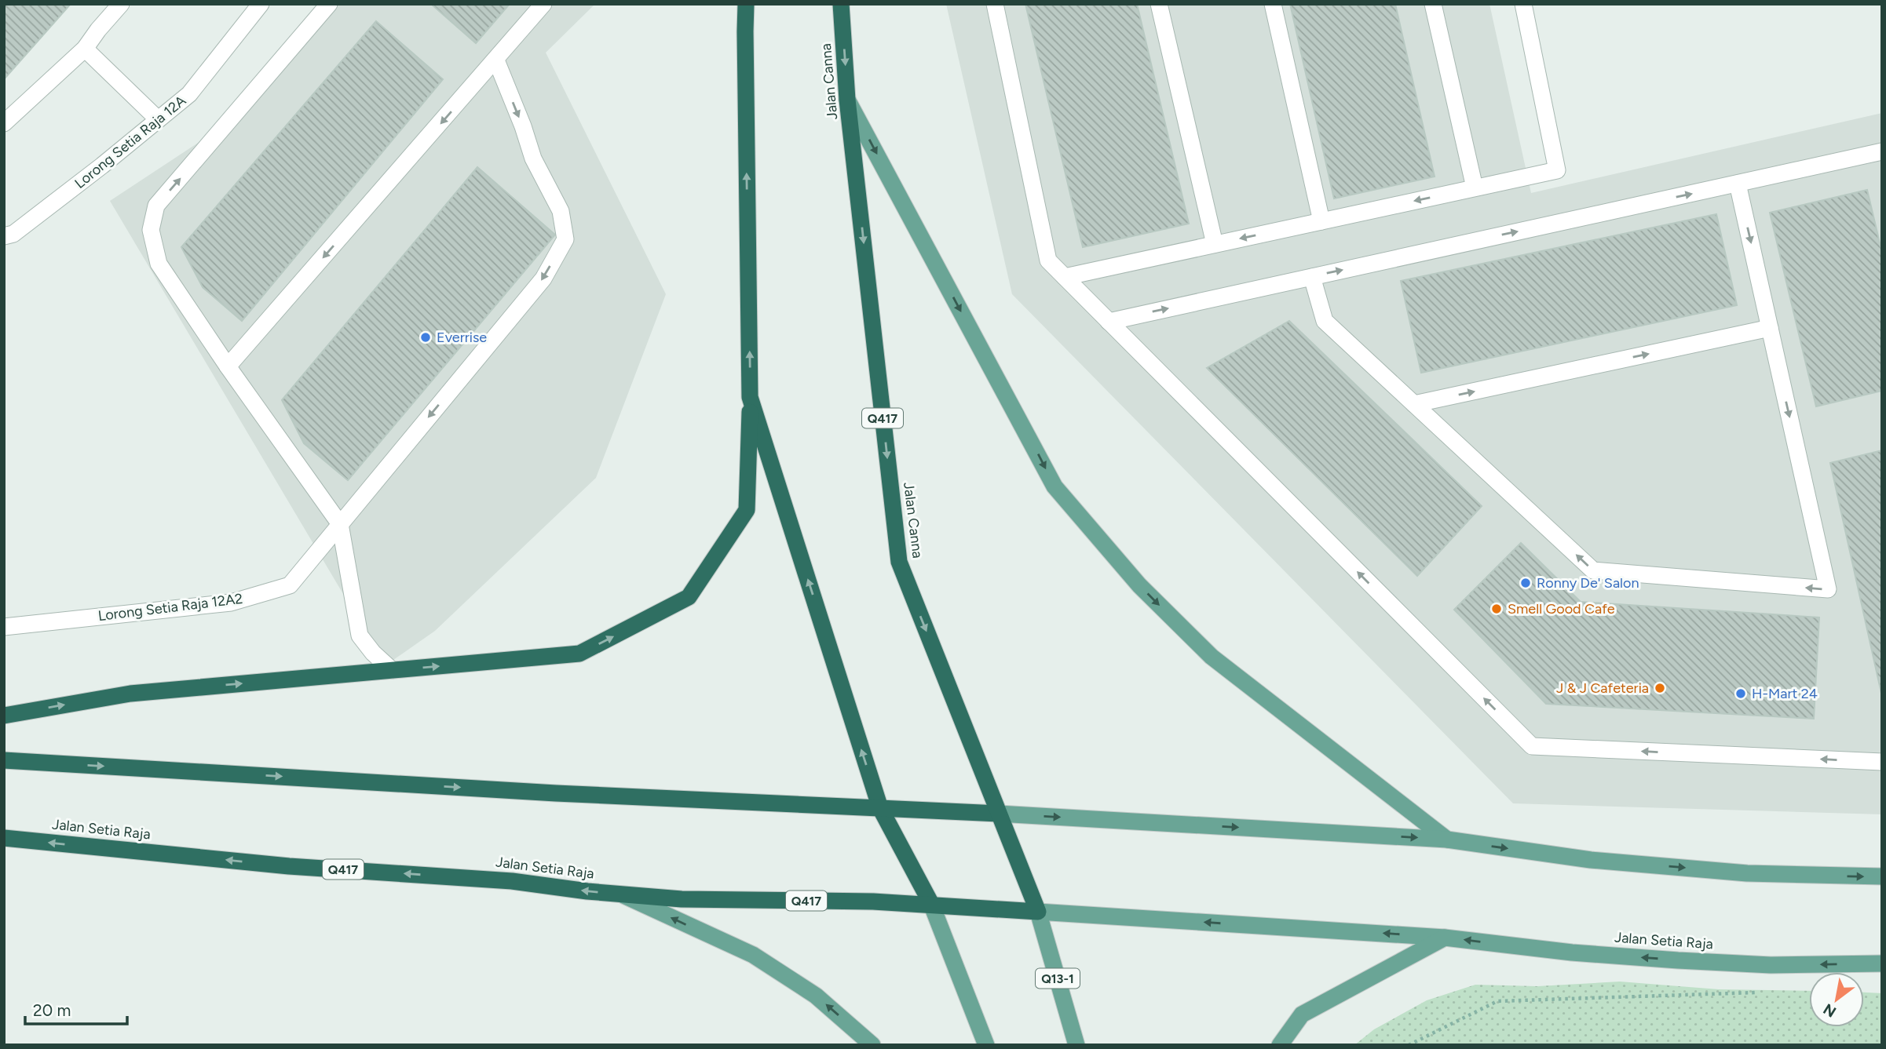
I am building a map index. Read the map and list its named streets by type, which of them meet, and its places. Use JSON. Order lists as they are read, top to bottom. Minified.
{"streets":{"highway":["Jalan Canna","Q417","Jalan Setia Raja"],"main road":["Q13-1"],"street":["Lorong Setia Raja 12A","Lorong Setia Raja 12A2"]},"crossings":[["Jalan Canna","Q417"],["Jalan Canna","Jalan Setia Raja"],["Q417","Jalan Setia Raja"]],"one_way":["Lorong Setia Raja 12A2"],"places":["Everrise","Ronny De' Salon","Smell Good Cafe","J & J Cafeteria","H-Mart 24"],"scale_bar":"20 m","north":"bottom left"}
